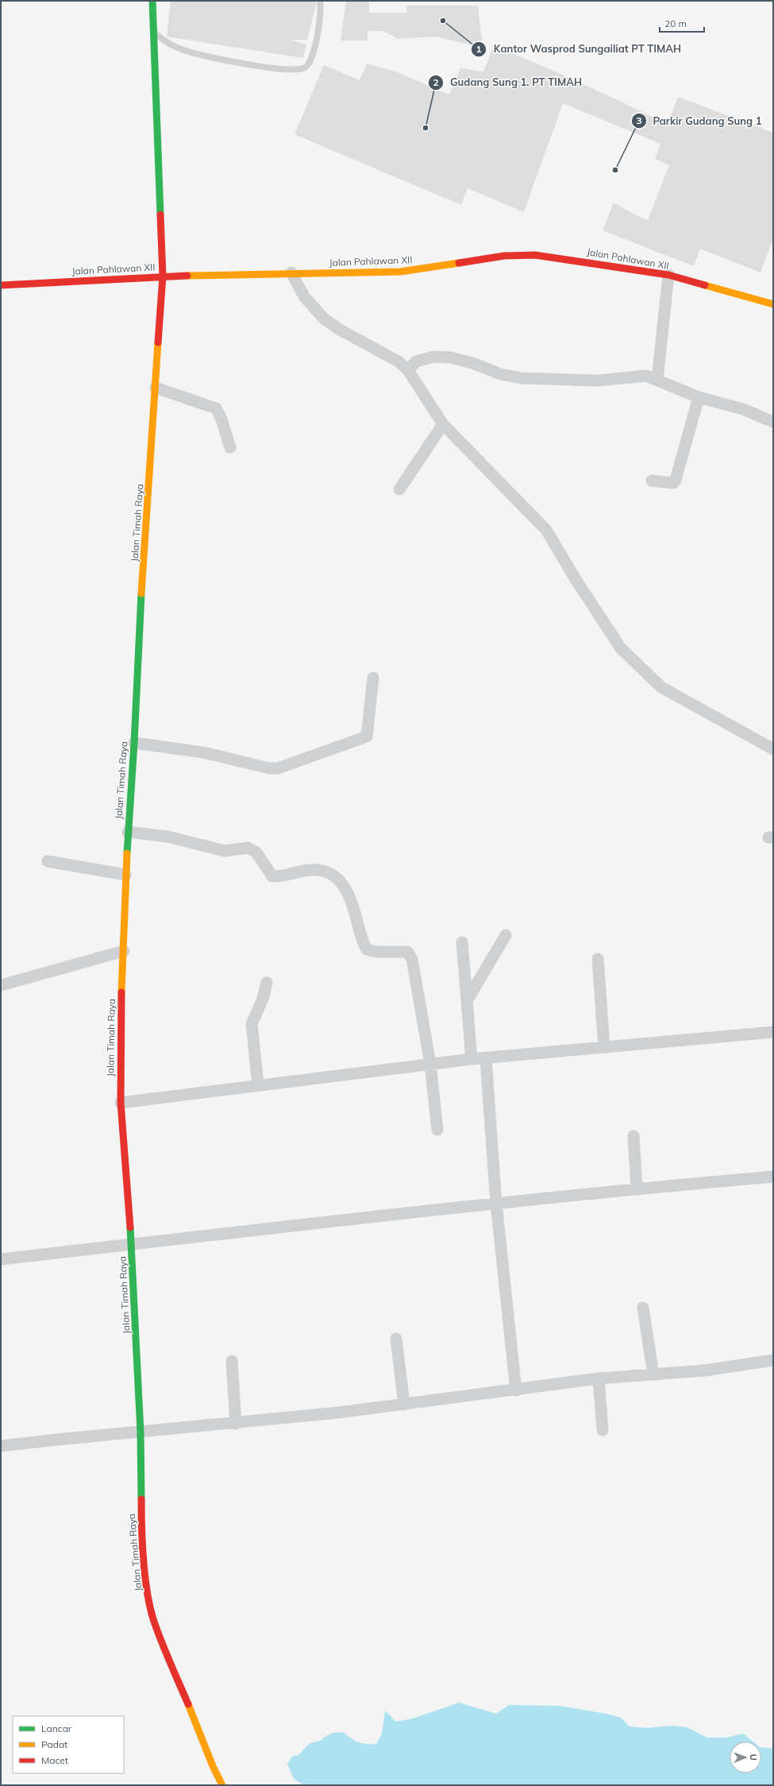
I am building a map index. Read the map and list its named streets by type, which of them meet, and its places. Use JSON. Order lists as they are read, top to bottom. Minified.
{"streets":{"street":["Jalan Pahlawan XII","Jalan Timah Raya"]},"crossings":[["Jalan Pahlawan XII","Jalan Timah Raya"]],"places":["Kantor Wasprod Sungailiat PT TIMAH","Gudang Sung 1. PT TIMAH","Parkir Gudang Sung 1"],"legend":["Lancar","Padat","Macet"],"scale_bar":"20 m","north":"right"}
